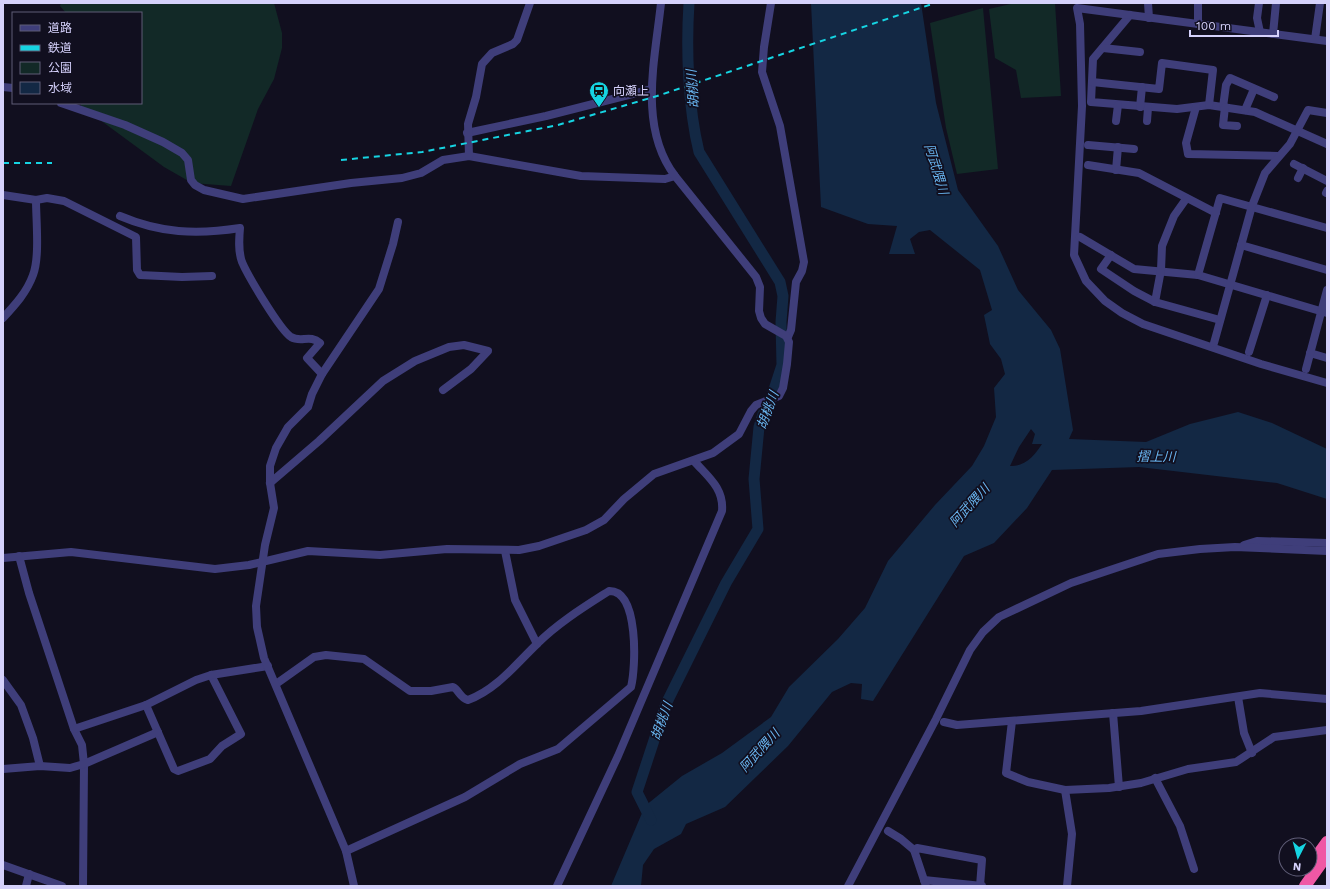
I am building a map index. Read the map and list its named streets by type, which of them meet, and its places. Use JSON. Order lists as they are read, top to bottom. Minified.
{"water":["胡桃川","阿武隈川","摺上川"],"places":{"station":["向瀬上"]},"legend":["道路","鉄道","公園","水域"],"scale_bar":"100 m","north":"bottom"}
